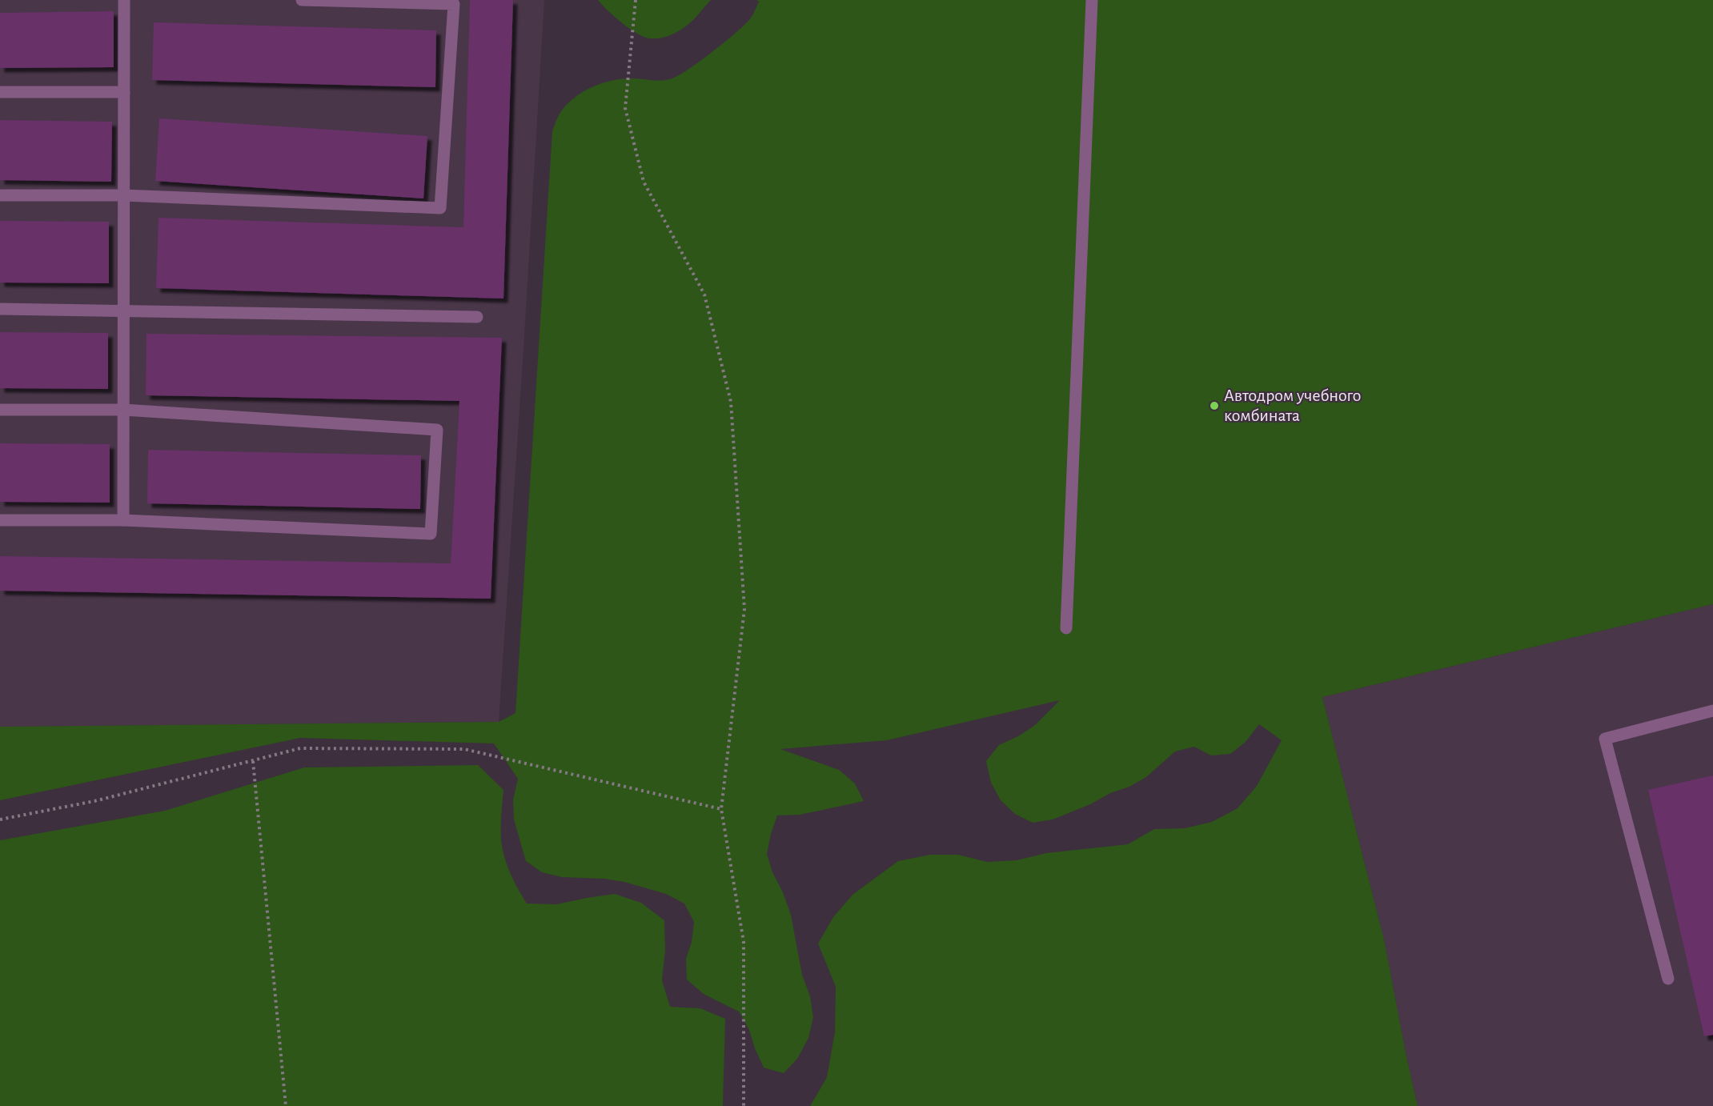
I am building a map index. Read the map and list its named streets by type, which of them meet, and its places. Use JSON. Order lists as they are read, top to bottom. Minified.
{"places":["Автодром учебного комбината"]}
